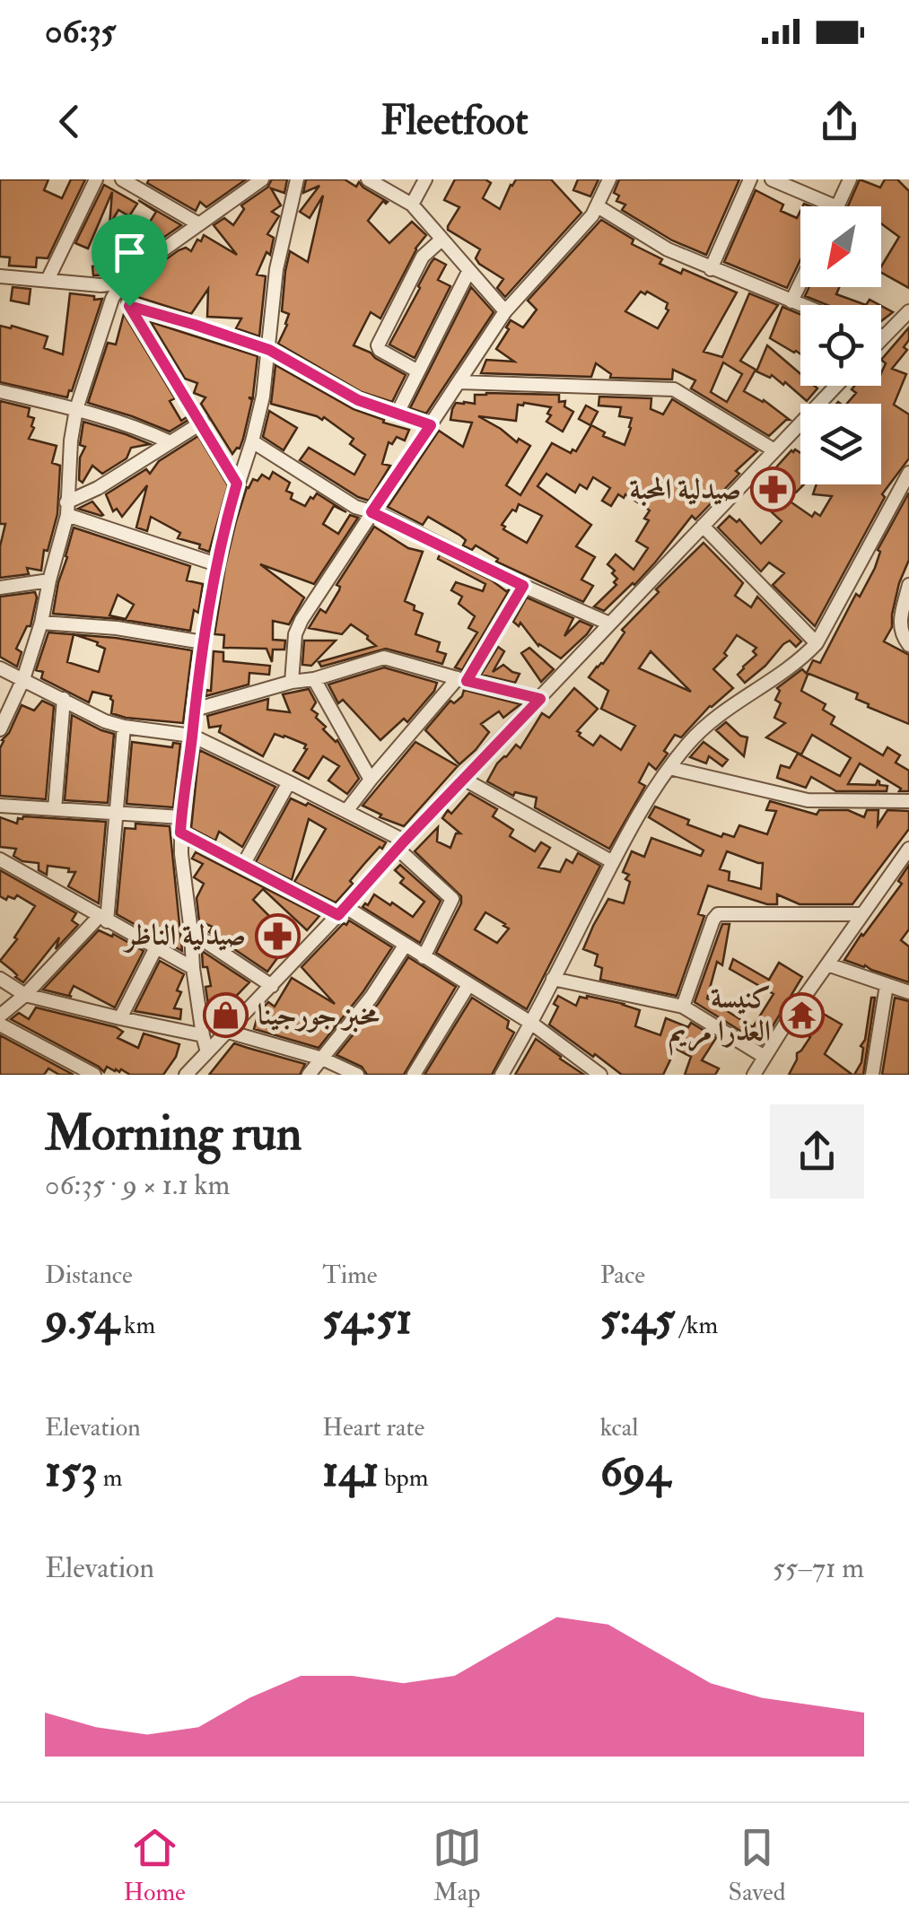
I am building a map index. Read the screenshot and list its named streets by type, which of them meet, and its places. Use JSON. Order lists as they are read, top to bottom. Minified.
{"places":{"pharmacy":["صيدلية المحبة","صيدلية الناظر"],"temple":["كنيسة العذرا مريم"],"shop":["مخبز جورجينا"]},"north":"bottom left","page":{"status":"06:35","header":"Fleetfoot","heading":["Morning run","06:35 · 9 × 1.1 km"],"stats":[["Distance","9.54 km"],["Time","54:51"],["Pace","5:45 /km"],["Elevation","153 m"],["Heart rate","141 bpm"],["kcal","694"]],"chart":["Elevation","55–71 m"],"tabs":["Home","Map","Saved"]}}
